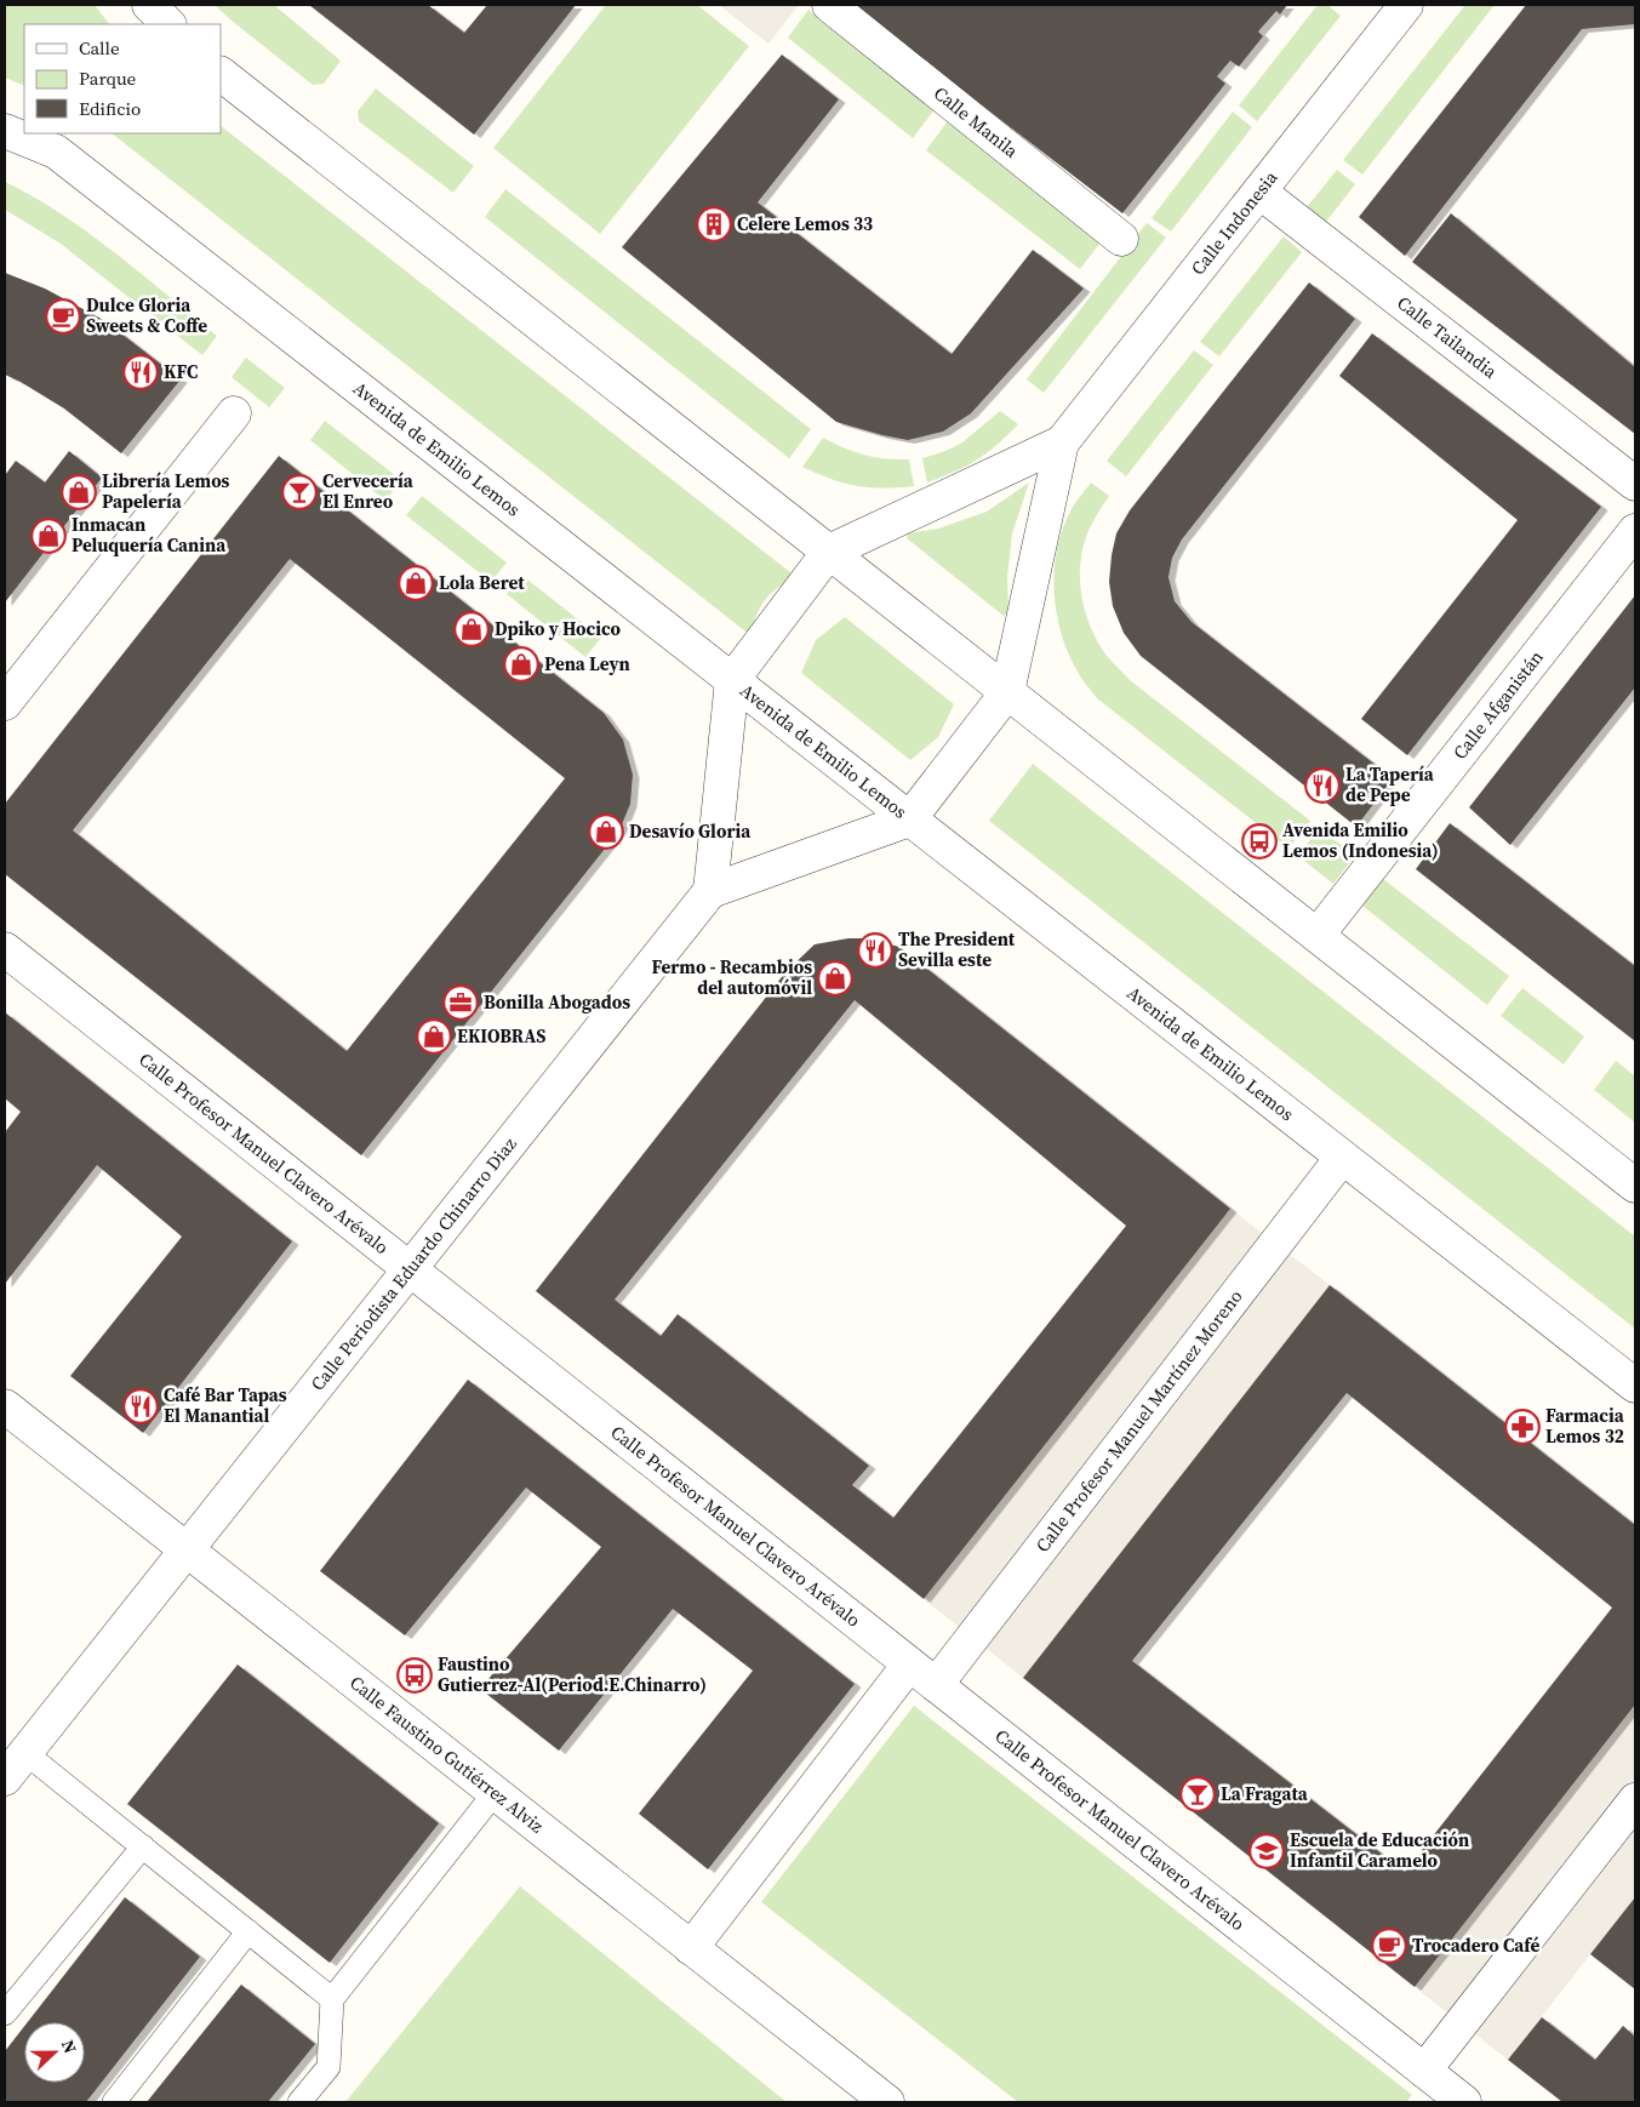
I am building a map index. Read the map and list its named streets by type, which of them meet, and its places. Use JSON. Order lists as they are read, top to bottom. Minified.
{"streets":{"street":["Calle Manila","Calle Indonesia","Calle Tailandia","Avenida de Emilio Lemos","Calle Afganistán","Calle Profesor Manuel Clavero Arévalo","Calle Periodista Eduardo Chinarro Diaz","Calle Profesor Manuel Martínez Moreno","Calle Faustino Gutiérrez Alviz"]},"crossings":[["Calle Indonesia","Calle Tailandia"],["Avenida de Emilio Lemos","Calle Profesor Manuel Martínez Moreno"],["Calle Profesor Manuel Clavero Arévalo","Calle Periodista Eduardo Chinarro Diaz"],["Calle Profesor Manuel Clavero Arévalo","Calle Profesor Manuel Martínez Moreno"],["Calle Periodista Eduardo Chinarro Diaz","Calle Faustino Gutiérrez Alviz"]],"places":{"building":["Celere Lemos 33"],"cafe":["Dulce Gloria Sweets & Coffe","Trocadero Café"],"restaurant":["KFC","La Tapería de Pepe","The President Sevilla este","Café Bar Tapas El Manantial"],"shop":["Librería Lemos Papelería","Inmacan Peluquería Canina","Lola Beret","Dpiko y Hocico","Pena Leyn","Desavío Gloria","Fermo - Recambios del automóvil","EKIOBRAS"],"bar":["Cervecería El Enreo","La Fragata"],"bus stop":["Avenida Emilio Lemos (Indonesia)","Faustino Gutierrez-Al(Period.E.Chinarro)"],"office":["Bonilla Abogados"],"pharmacy":["Farmacia Lemos 32"],"school or university":["Escuela de Educación Infantil Caramelo"]},"legend":["Calle","Parque","Edificio"],"north":"right"}
